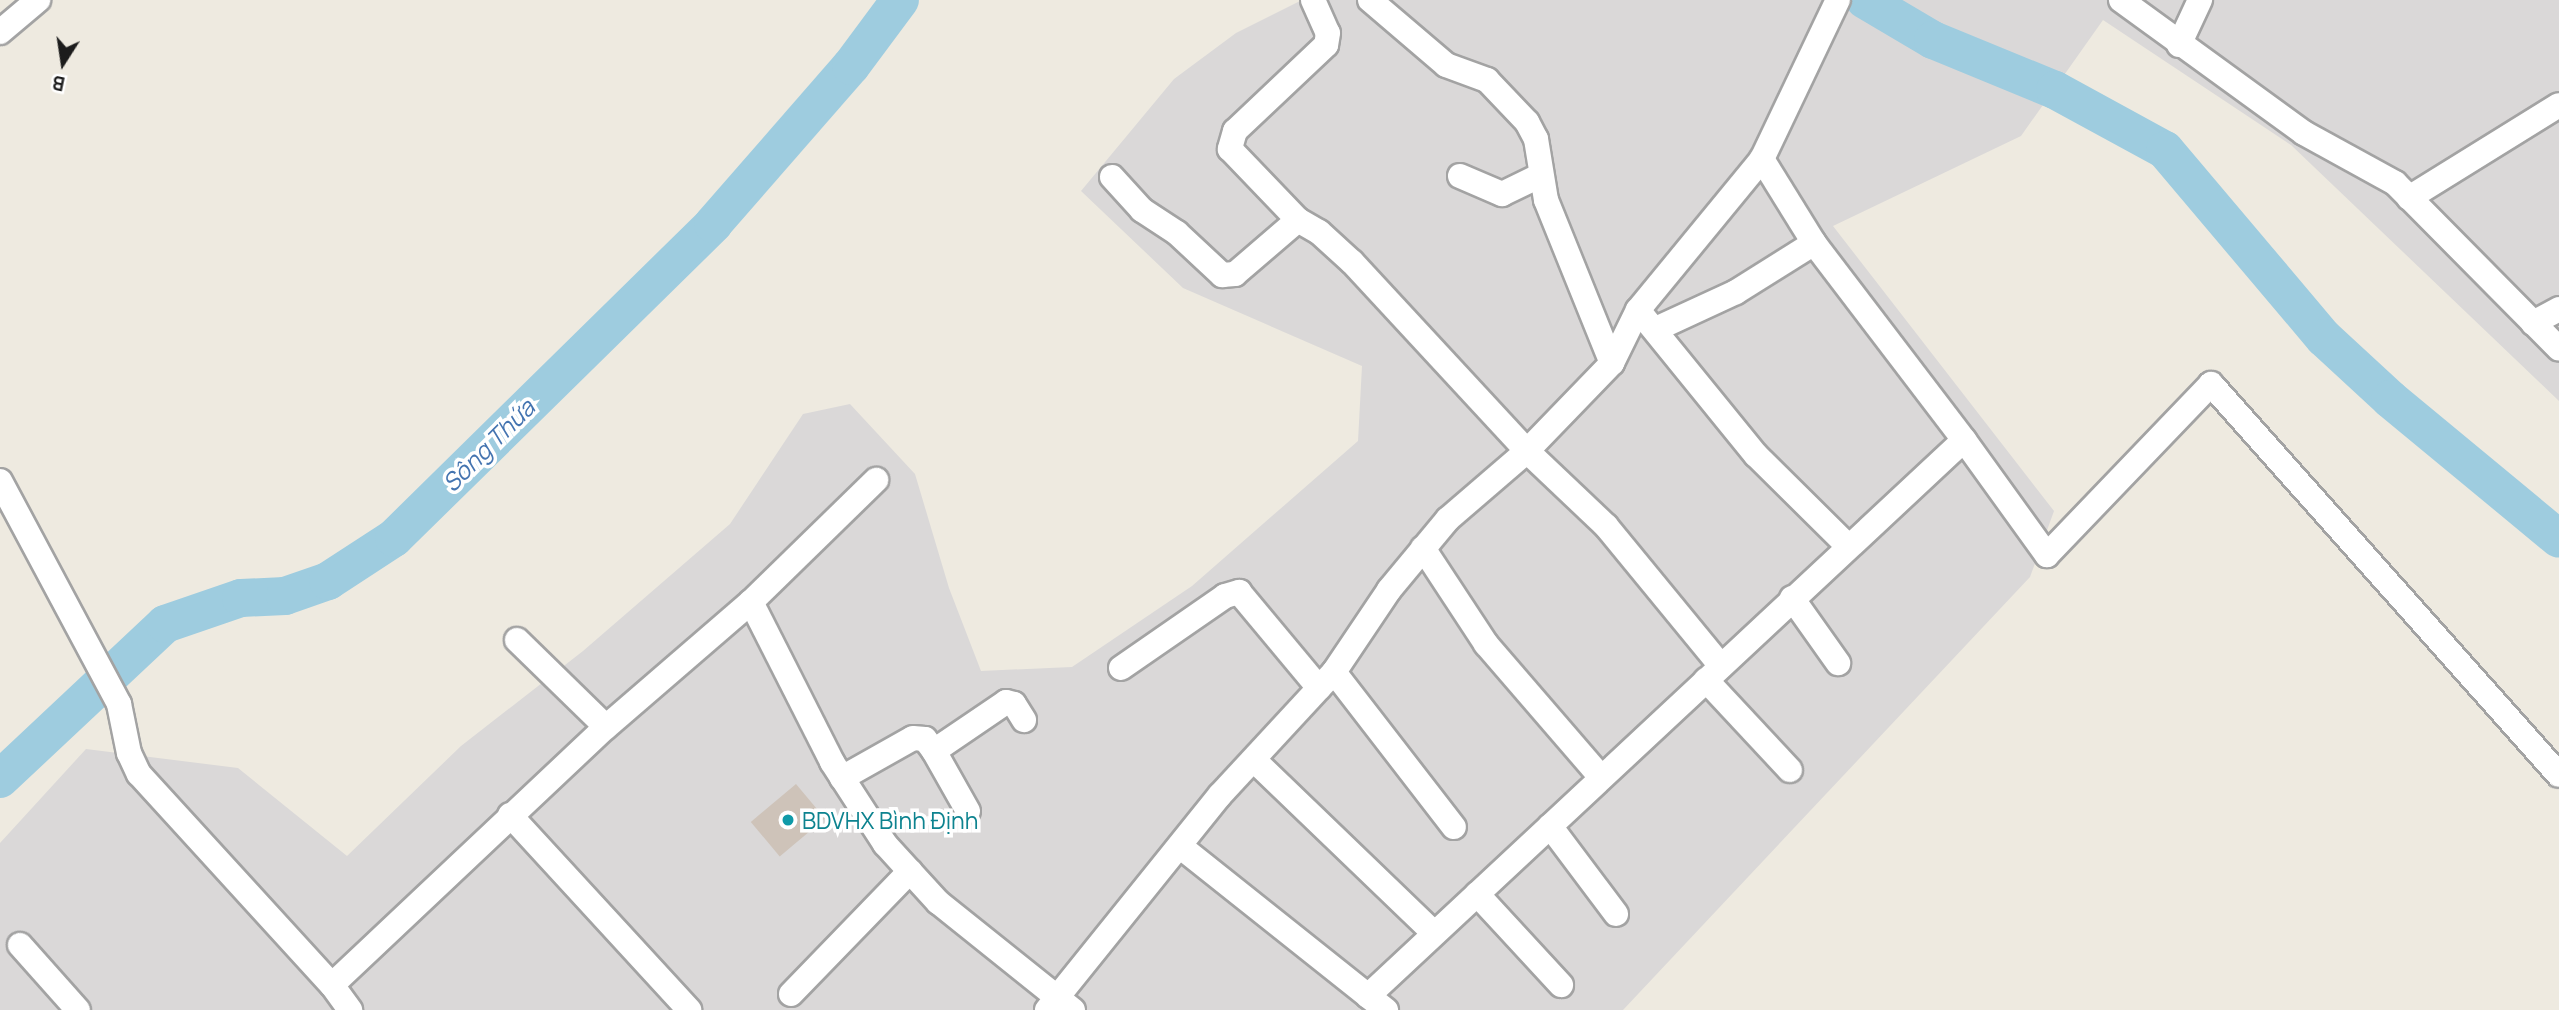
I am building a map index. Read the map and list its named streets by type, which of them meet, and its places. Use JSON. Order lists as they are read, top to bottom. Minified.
{"water":["Sông Thứa"],"places":["BDVHX Bình Định"],"north":"bottom"}
